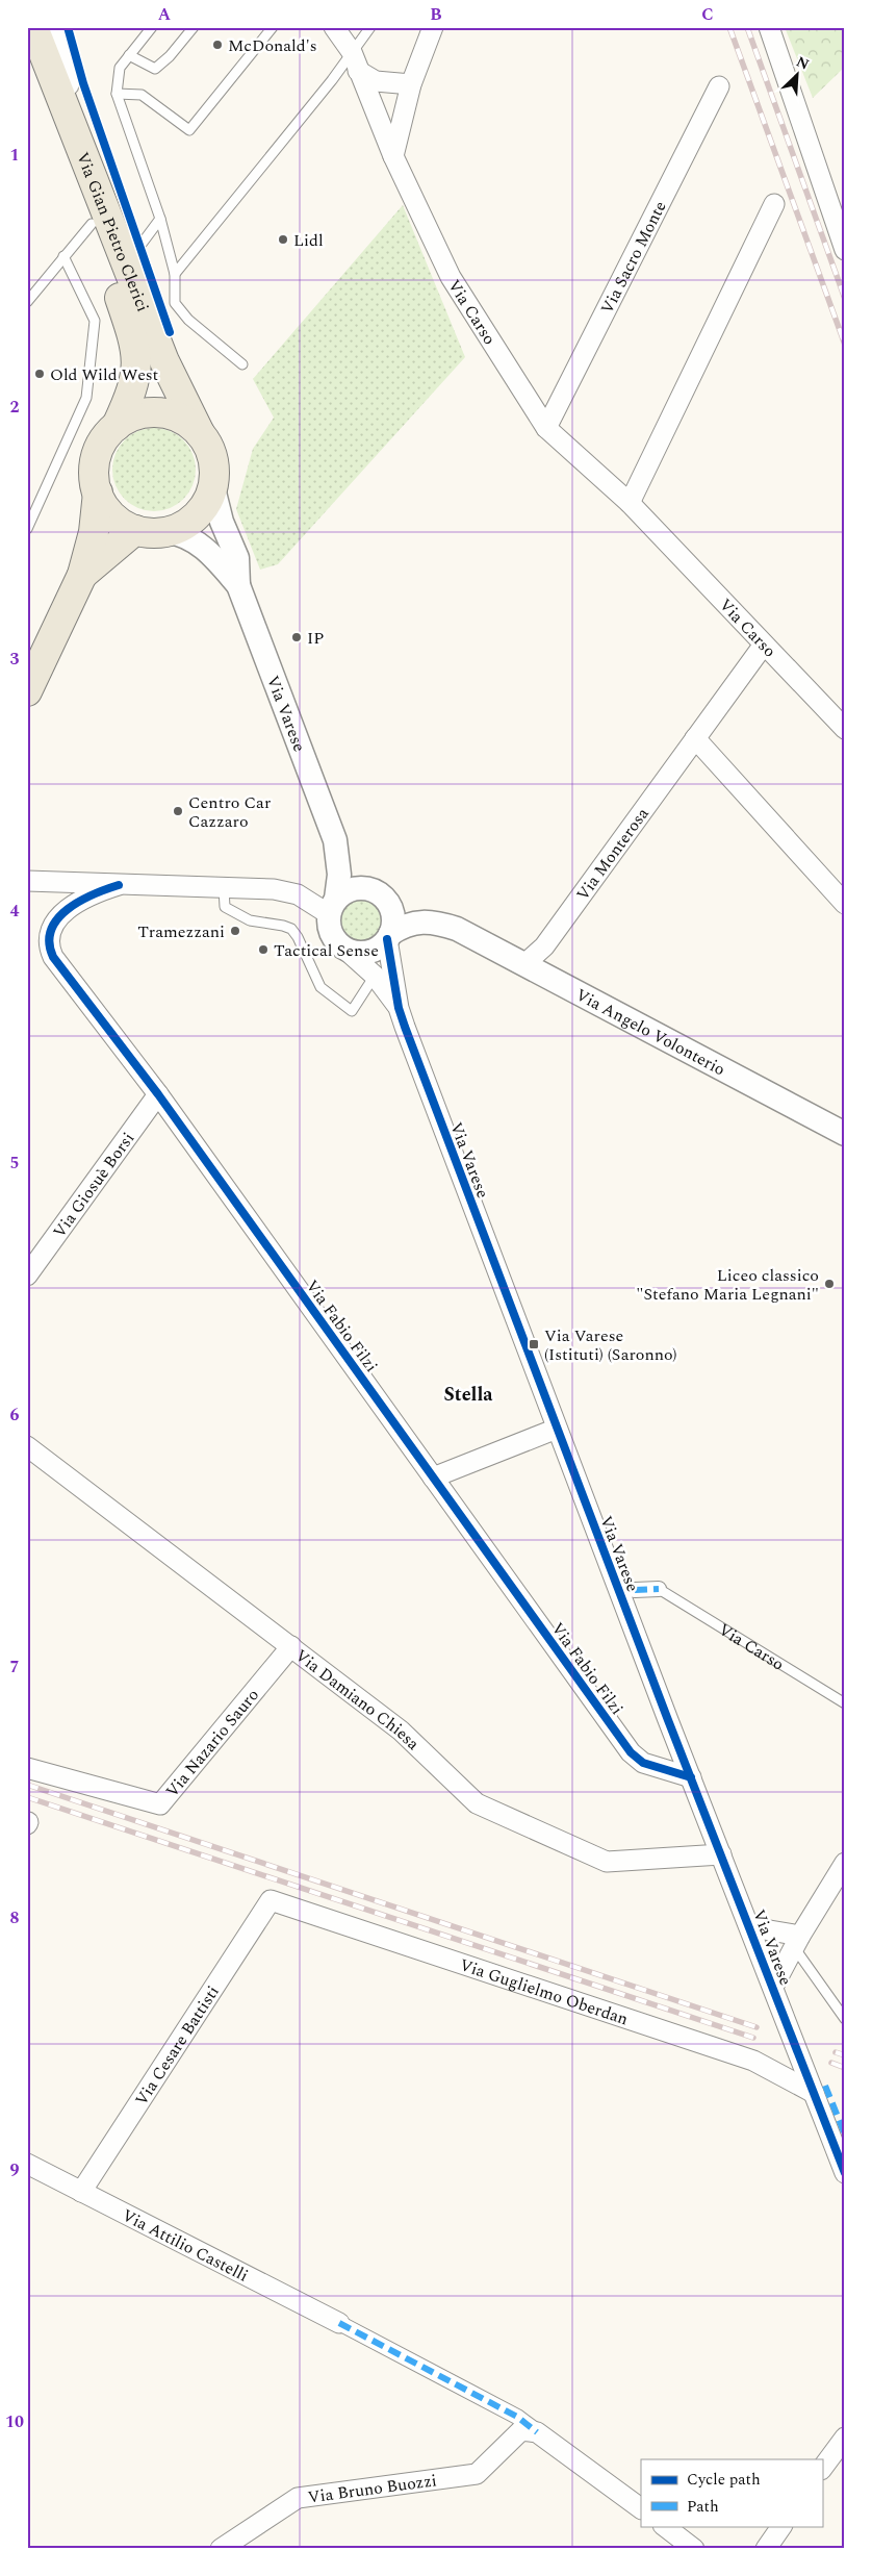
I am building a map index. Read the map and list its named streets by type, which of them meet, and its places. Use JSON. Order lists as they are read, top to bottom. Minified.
{"streets":{"main road":["Via Gian Pietro Clerici"],"street":["Via Sacro Monte","Via Carso","Via Varese","Via Monterosa","Via Angelo Volonterio","Via Giosuè Borsi","Via Fabio Filzi","Via Damiano Chiesa","Via Nazario Sauro","Via Guglielmo Oberdan","Via Cesare Battisti","Via Attilio Castelli","Via Bruno Buozzi"]},"crossings":[["Via Gian Pietro Clerici","Via Varese"],["Via Sacro Monte","Via Carso"],["Via Carso","Via Monterosa"],["Via Varese","Via Angelo Volonterio"],["Via Varese","Via Fabio Filzi"],["Via Varese","Via Damiano Chiesa"],["Via Varese","Via Guglielmo Oberdan"],["Via Monterosa","Via Angelo Volonterio"],["Via Giosuè Borsi","Via Fabio Filzi"],["Via Damiano Chiesa","Via Nazario Sauro"],["Via Guglielmo Oberdan","Via Cesare Battisti"],["Via Cesare Battisti","Via Attilio Castelli"]],"districts":["Stella"],"places":{"other":["McDonald's","Lidl","Old Wild West","IP","Centro Car Cazzaro","Tramezzani","Tactical Sense","Liceo classico \"Stefano Maria Legnani\""],"transit":["Via Varese (Istituti) (Saronno)"]},"legend":["Cycle path","Path"],"north":"top right","grid":{"columns":["A","B","C"],"rows":["1","2","3","4","5","6","7","8","9","10"]}}
